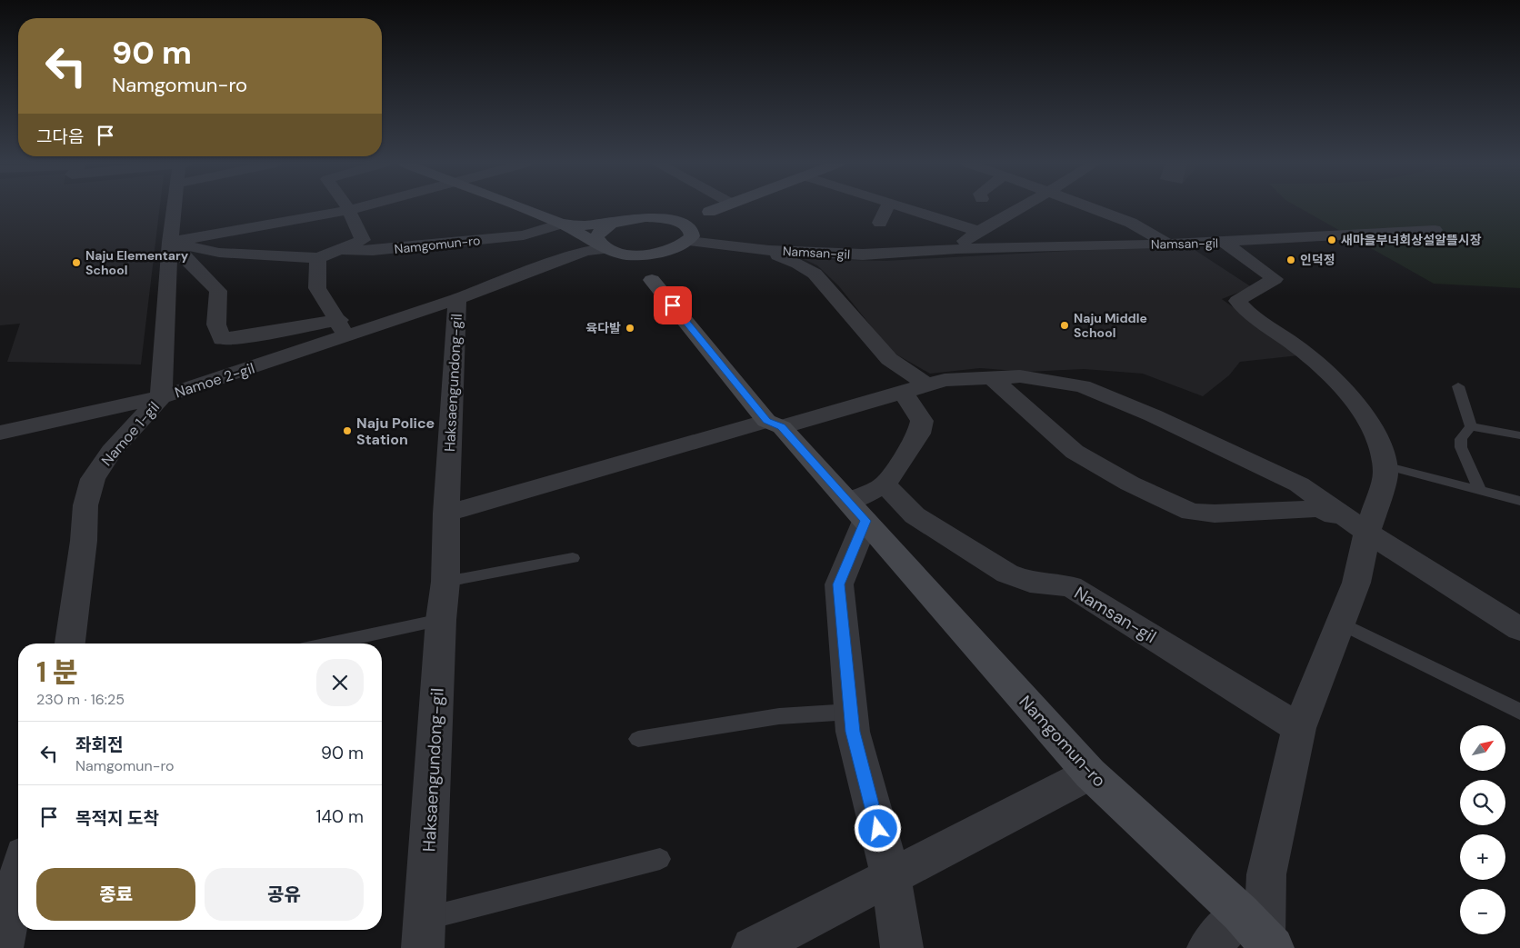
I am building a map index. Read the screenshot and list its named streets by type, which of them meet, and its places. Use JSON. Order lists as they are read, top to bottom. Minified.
{"streets":{"street":["Namsan-gil","Namgomun-ro","Namoe 2-gil","Haksaengundong-gil","Namoe 1-gil"]},"crossings":[["Namsan-gil","Namgomun-ro"],["Namoe 2-gil","Haksaengundong-gil"],["Namoe 2-gil","Namoe 1-gil"]],"places":["새마을부녀회상설알뜰시장","인덕정","Naju Elementary School","Naju Middle School","육다발","Naju Police Station"],"north":"top right","page":{"turn":["90 m","Namgomun-ro"],"then":"그다음","heading":["1 분","230 m · 16:25"],"list":[{"name":"좌회전","note":"Namgomun-ro","value":"90 m"},{"name":"목적지 도착","value":"140 m"}],"map_buttons":["+","−"],"buttons":["종료","공유"]}}
